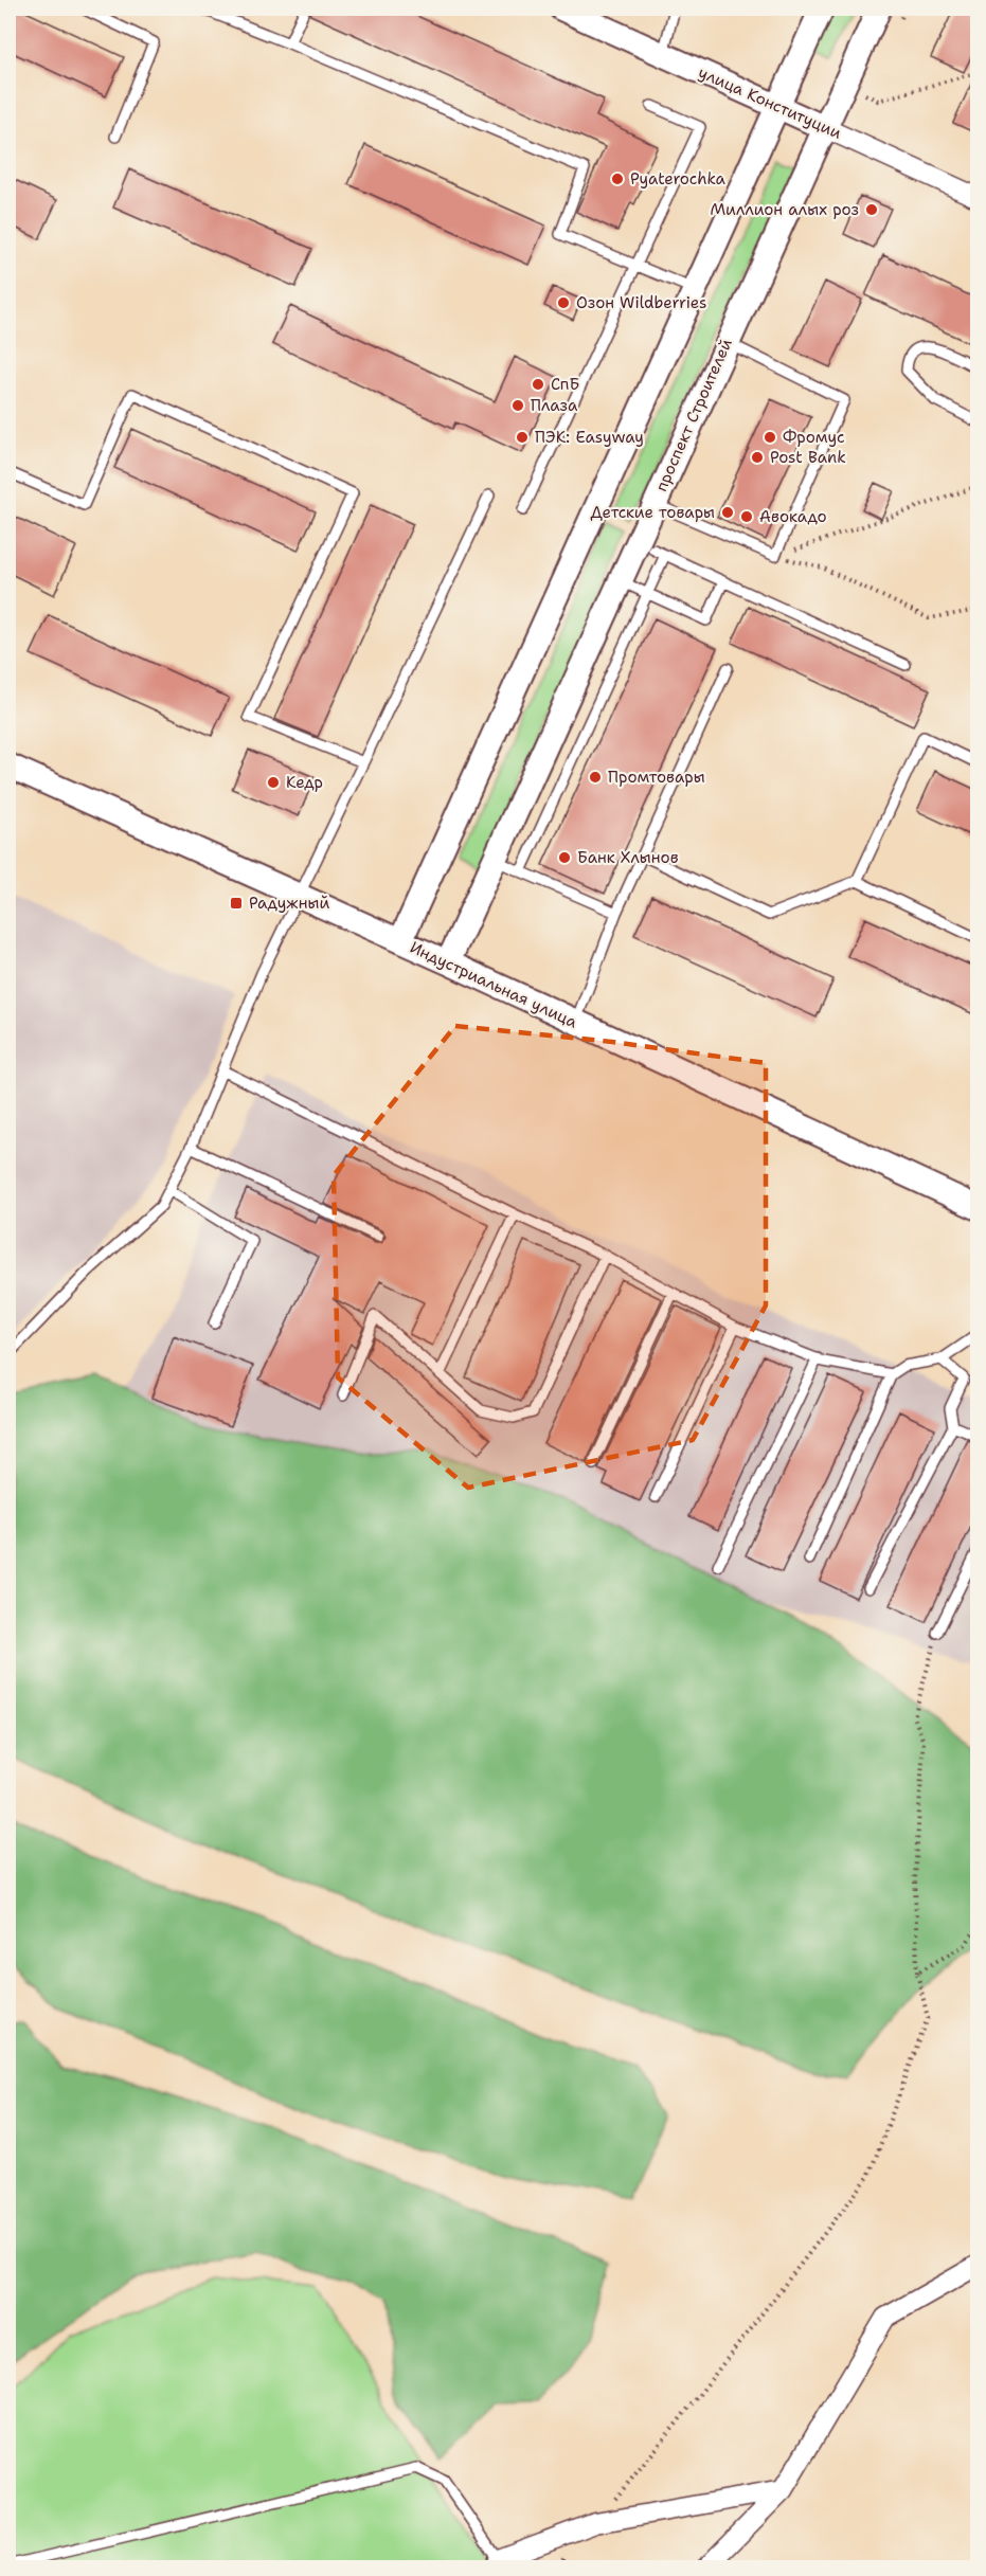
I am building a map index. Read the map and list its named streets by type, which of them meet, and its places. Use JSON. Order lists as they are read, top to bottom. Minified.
{"streets":{"street":["улица Конституции","проспект Строителей","Индустриальная улица"]},"crossings":[["улица Конституции","проспект Строителей"],["проспект Строителей","Индустриальная улица"]],"places":{"other":["Pyaterochka","Миллион алых роз","Озон Wildberries","СпБ","Плаза","ПЭК: Easyway","Фромус","Post Bank","Детские товары","Авокадо","Промтовары","Кедр","Банк Хлынов"],"transit":["Радужный"]}}
